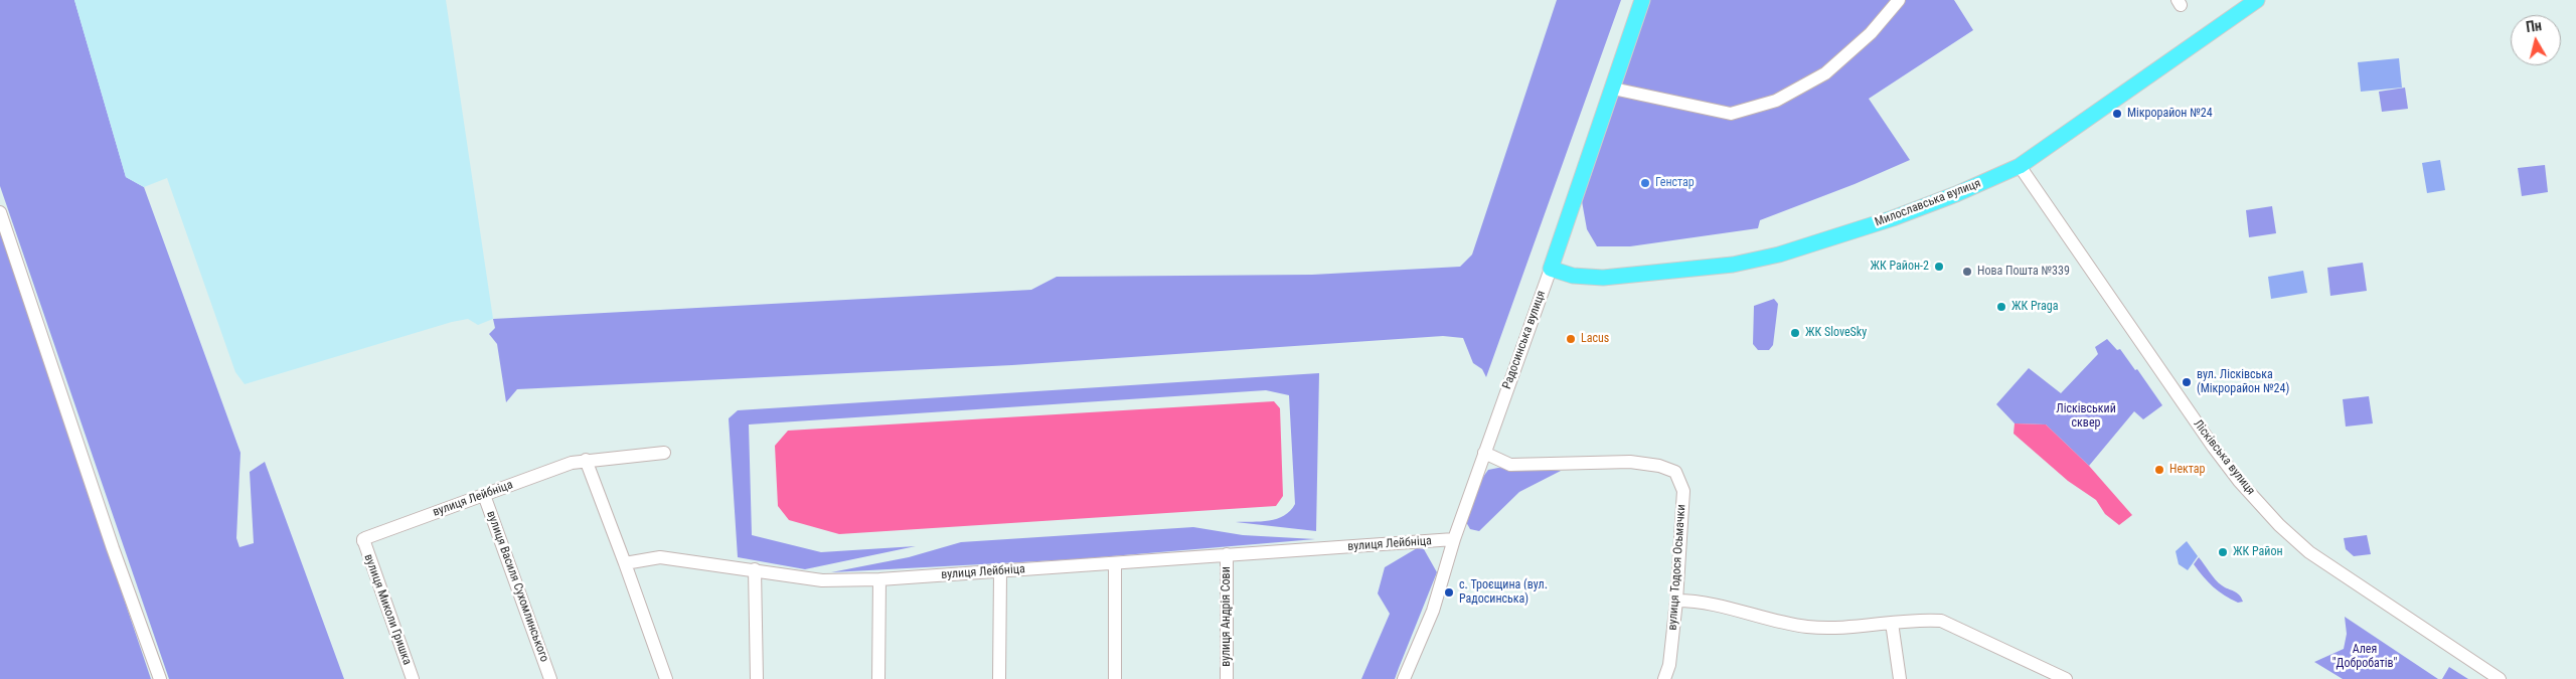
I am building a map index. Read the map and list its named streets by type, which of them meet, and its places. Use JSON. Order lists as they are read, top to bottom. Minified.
{"streets":{"main road":["Милославська вулиця","Радосинська вулиця"],"street":["Лісківська вулиця","вулиця Лейбніца","вулиця Тодося Осьмачки","вулиця Василя Сухомлинського","вулиця Миколи Гришка","вулиця Андрія Сови"]},"crossings":[["Милославська вулиця","Радосинська вулиця"],["Милославська вулиця","Лісківська вулиця"],["Радосинська вулиця","вулиця Лейбніца"],["Радосинська вулиця","вулиця Тодося Осьмачки"],["вулиця Лейбніца","вулиця Василя Сухомлинського"],["вулиця Лейбніца","вулиця Миколи Гришка"],["вулиця Лейбніца","вулиця Андрія Сови"]],"parks":["Лісківський сквер","Алея \"Добробатів\""],"places":["Мікрорайон №24","Генстар","ЖК Район-2","Нова Пошта №339","ЖК Praga","ЖК SloveSky","Lacus","вул. Лісківська (Мікрорайон №24)","Нектар","ЖК Район","с. Троєщина (вул. Радосинська)"],"north":"top"}
